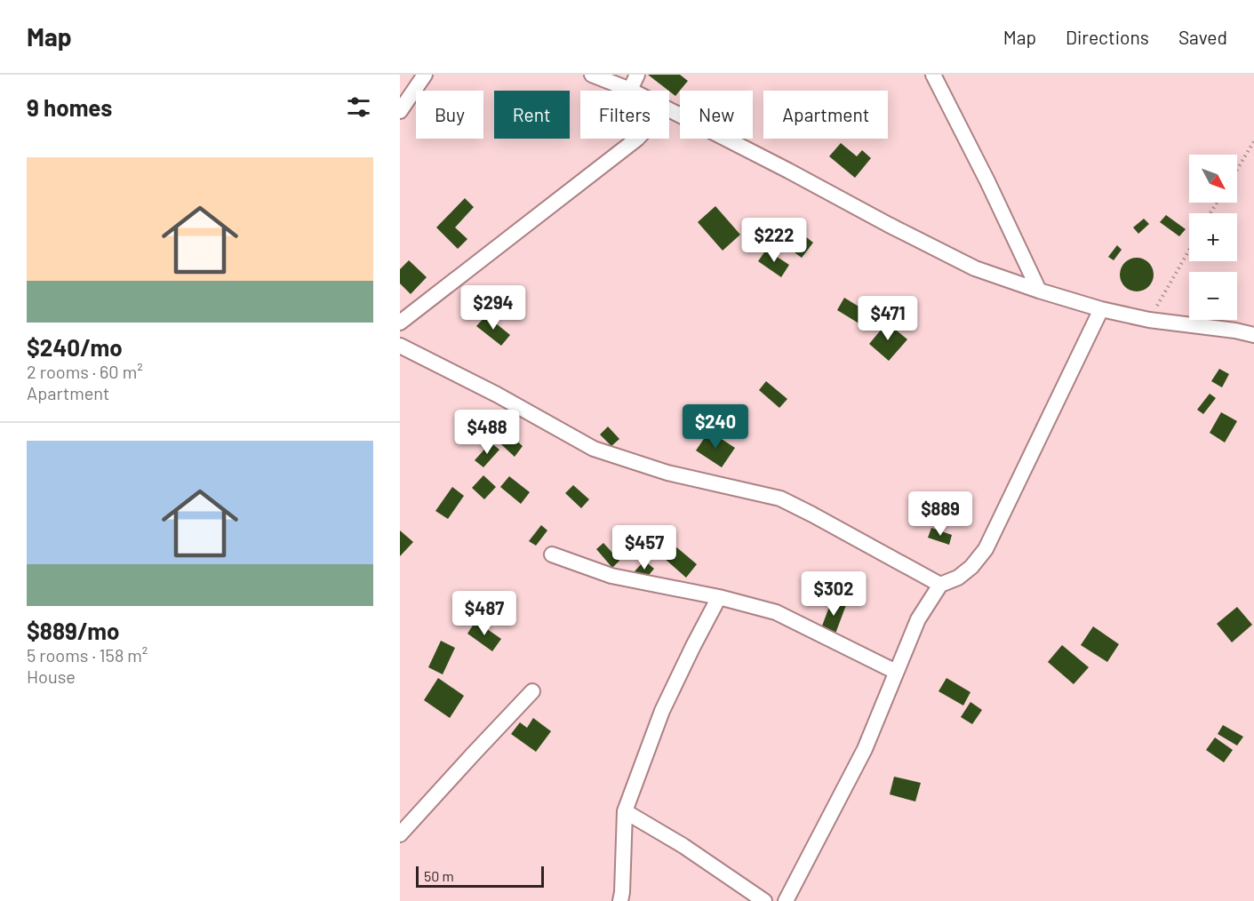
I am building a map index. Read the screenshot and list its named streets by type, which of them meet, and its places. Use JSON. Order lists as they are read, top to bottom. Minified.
{"scale_bar":"50 m","north":"bottom right","page":{"header":"Map","nav":["Map","Directions","Saved"],"heading":"9 homes","chip":["Buy","Rent","Filters","New","Apartment"],"list":[{"name":"$240/mo","note":"2 rooms · 60 m² · Apartment"},{"name":"$889/mo","note":"5 rooms · 158 m² · House"}],"map_buttons":["+","−"],"price":["$222","$294","$471","$240","$488","$889","$457","$302","$487"],"scale":"50 m"}}
